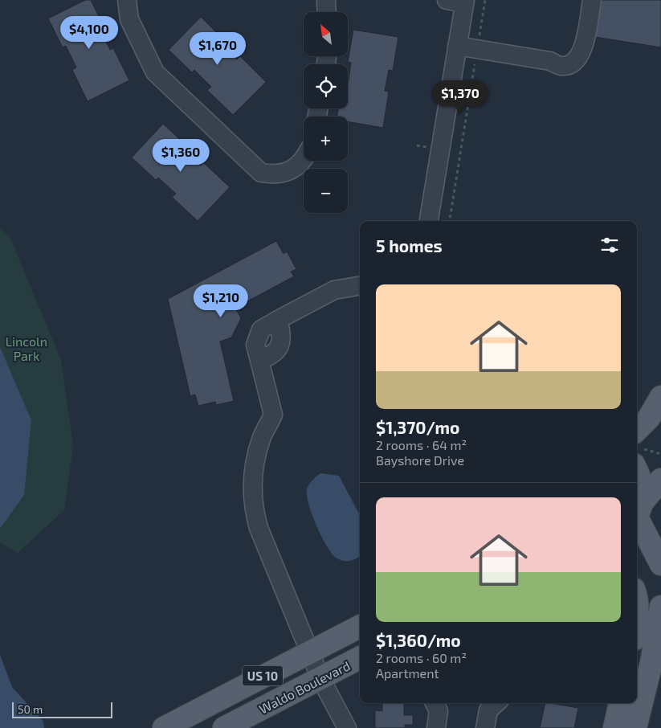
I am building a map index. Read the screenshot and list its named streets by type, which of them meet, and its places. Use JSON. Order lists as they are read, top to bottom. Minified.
{"streets":{"main road":["US 10","Waldo Boulevard"]},"parks":["Lincoln Park"],"scale_bar":"50 m","north":"top left","page":{"map_buttons":["+","−"],"price":["$4,100","$1,670","$1,370","$1,360","$1,210"],"heading":"5 homes","list":[{"name":"$1,370/mo","note":"2 rooms · 64 m² · Bayshore Drive"},{"name":"$1,360/mo","note":"2 rooms · 60 m² · Apartment"}],"scale":"50 m"}}
